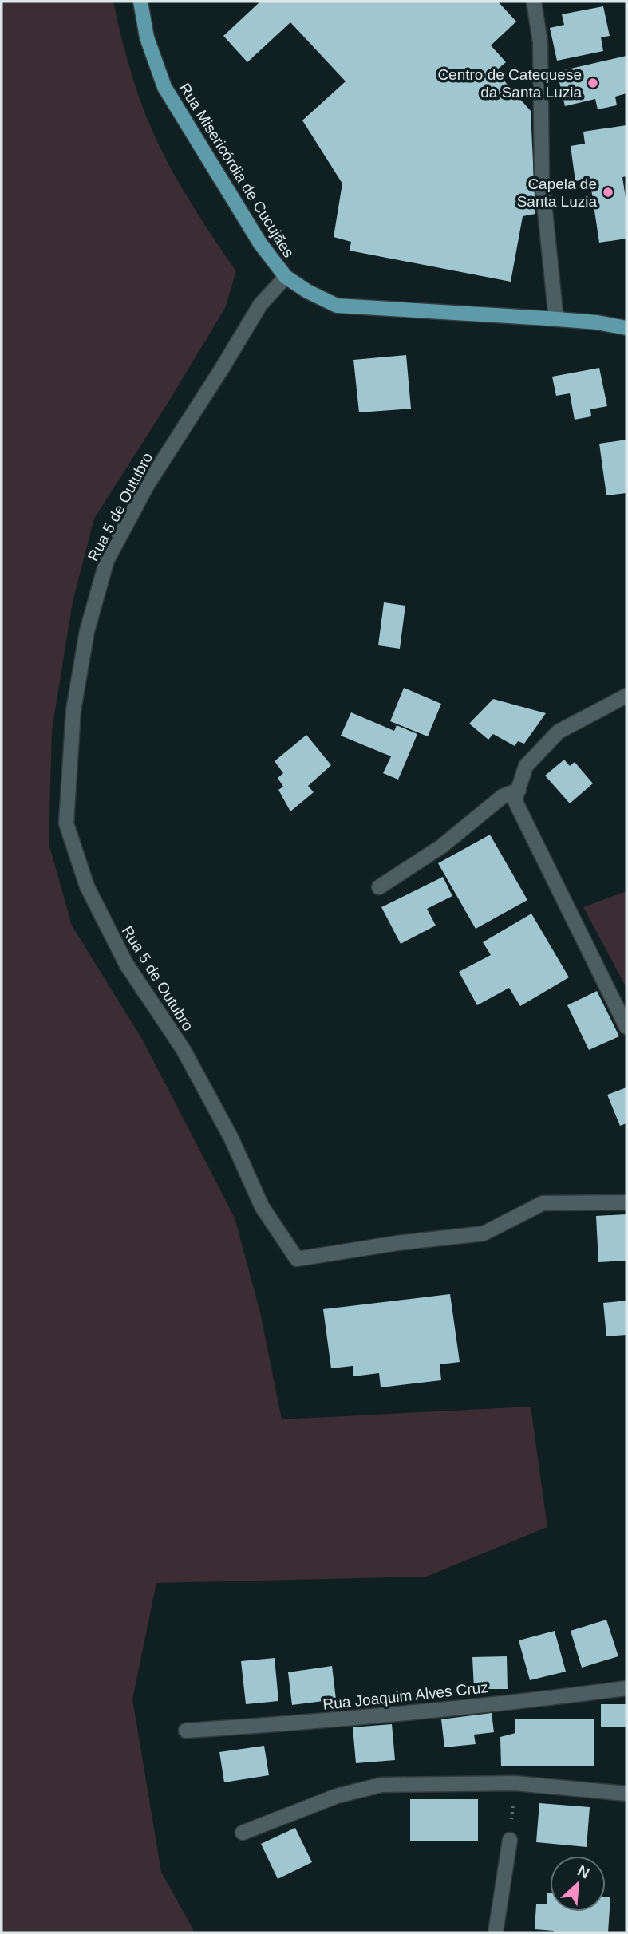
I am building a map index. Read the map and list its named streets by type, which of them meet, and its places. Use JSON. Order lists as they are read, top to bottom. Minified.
{"streets":{"main road":["Rua Misericórdia de Cucujães"],"street":["Rua 5 de Outubro","Rua Joaquim Alves Cruz"]},"crossings":[["Rua Misericórdia de Cucujães","Rua 5 de Outubro"]],"places":["Centro de Catequese da Santa Luzia","Capela de Santa Luzia"],"north":"top right"}
